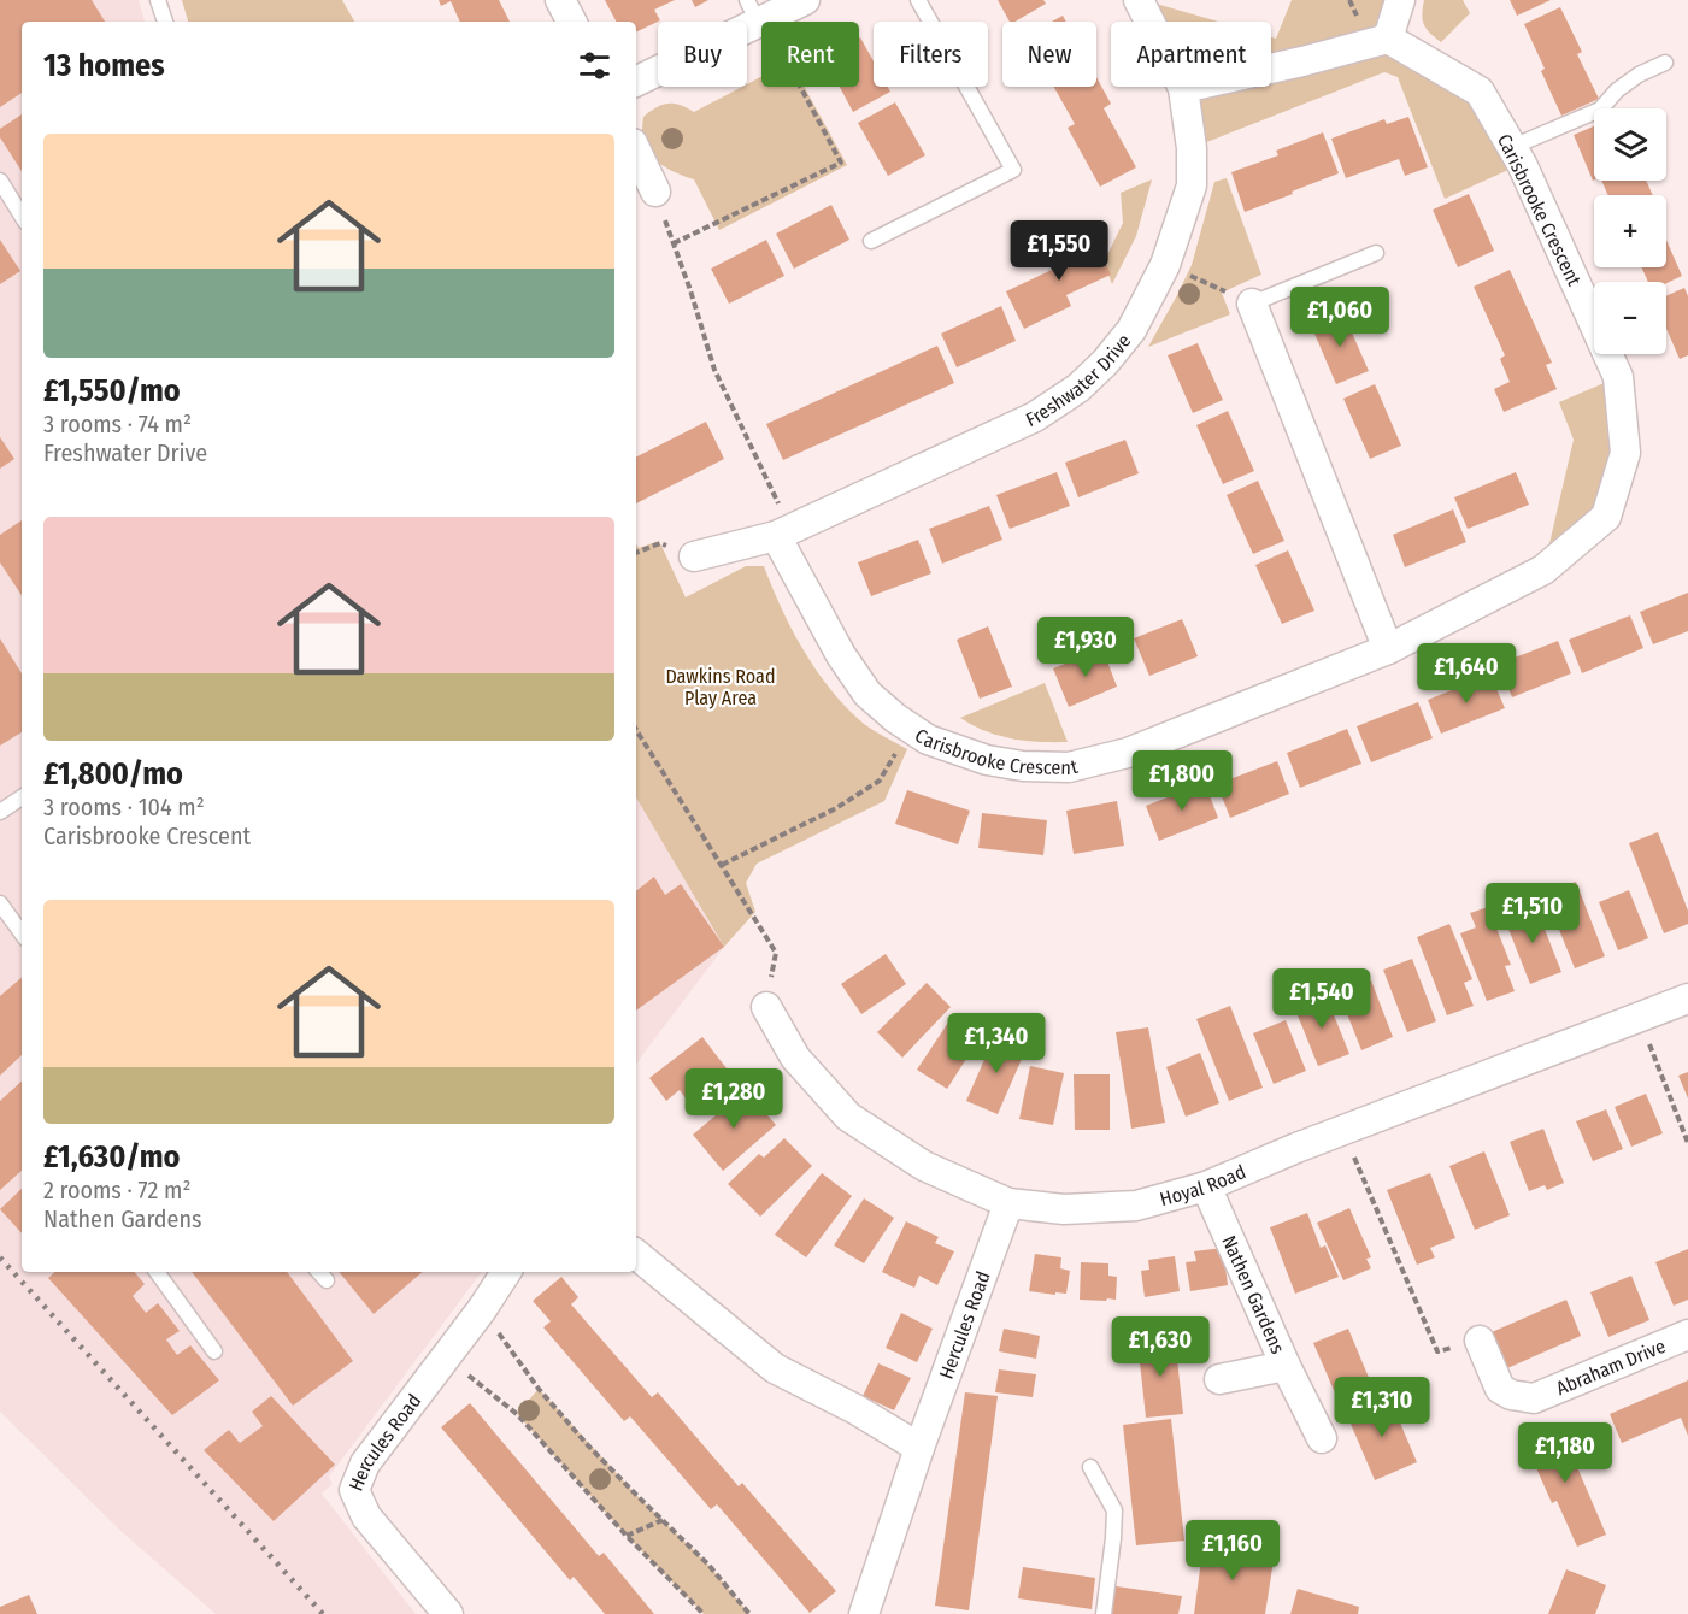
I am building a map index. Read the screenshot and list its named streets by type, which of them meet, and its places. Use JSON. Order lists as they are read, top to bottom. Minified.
{"streets":{"street":["Carisbrooke Crescent","Freshwater Drive","Hoyal Road","Nathen Gardens","Hercules Road","Abraham Drive"]},"crossings":[["Carisbrooke Crescent","Freshwater Drive"],["Hoyal Road","Nathen Gardens"],["Hoyal Road","Hercules Road"]],"parks":["Dawkins Road Play Area"],"page":{"chip":["Buy","Rent","Filters","New","Apartment"],"heading":"13 homes","map_buttons":["+","−"],"list":[{"name":"£1,550/mo","note":"3 rooms · 74 m² · Freshwater Drive"},{"name":"£1,800/mo","note":"3 rooms · 104 m² · Carisbrooke Crescent"},{"name":"£1,630/mo","note":"2 rooms · 72 m² · Nathen Gardens"}],"price":["£1,550","£1,060","£1,930","£1,640","£1,800","£1,510","£1,540","£1,340","£1,280","£1,630","£1,310","£1,180","£1,160"]}}
